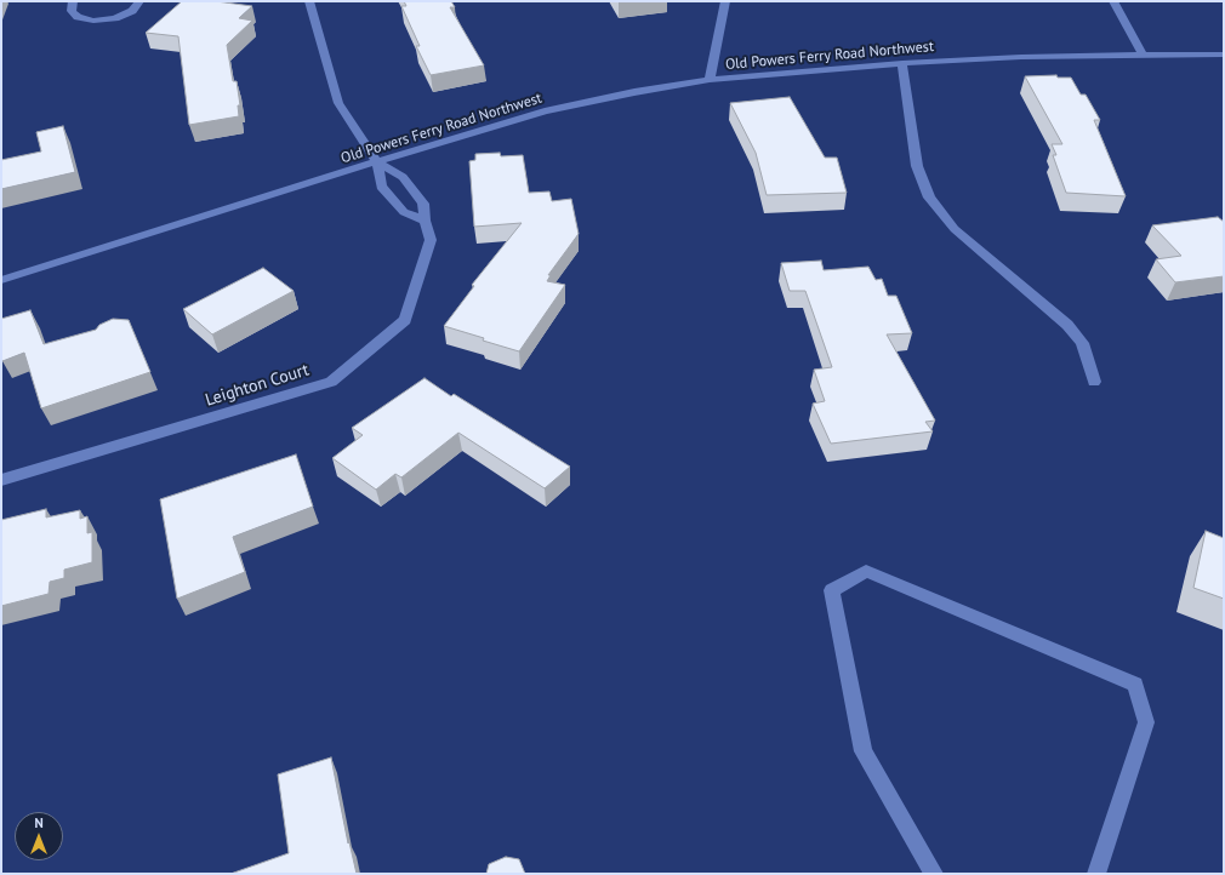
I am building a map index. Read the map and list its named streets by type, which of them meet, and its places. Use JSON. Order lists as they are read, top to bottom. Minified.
{"streets":{"street":["Old Powers Ferry Road Northwest","Leighton Court"]},"crossings":[["Old Powers Ferry Road Northwest","Leighton Court"]],"north":"top"}
